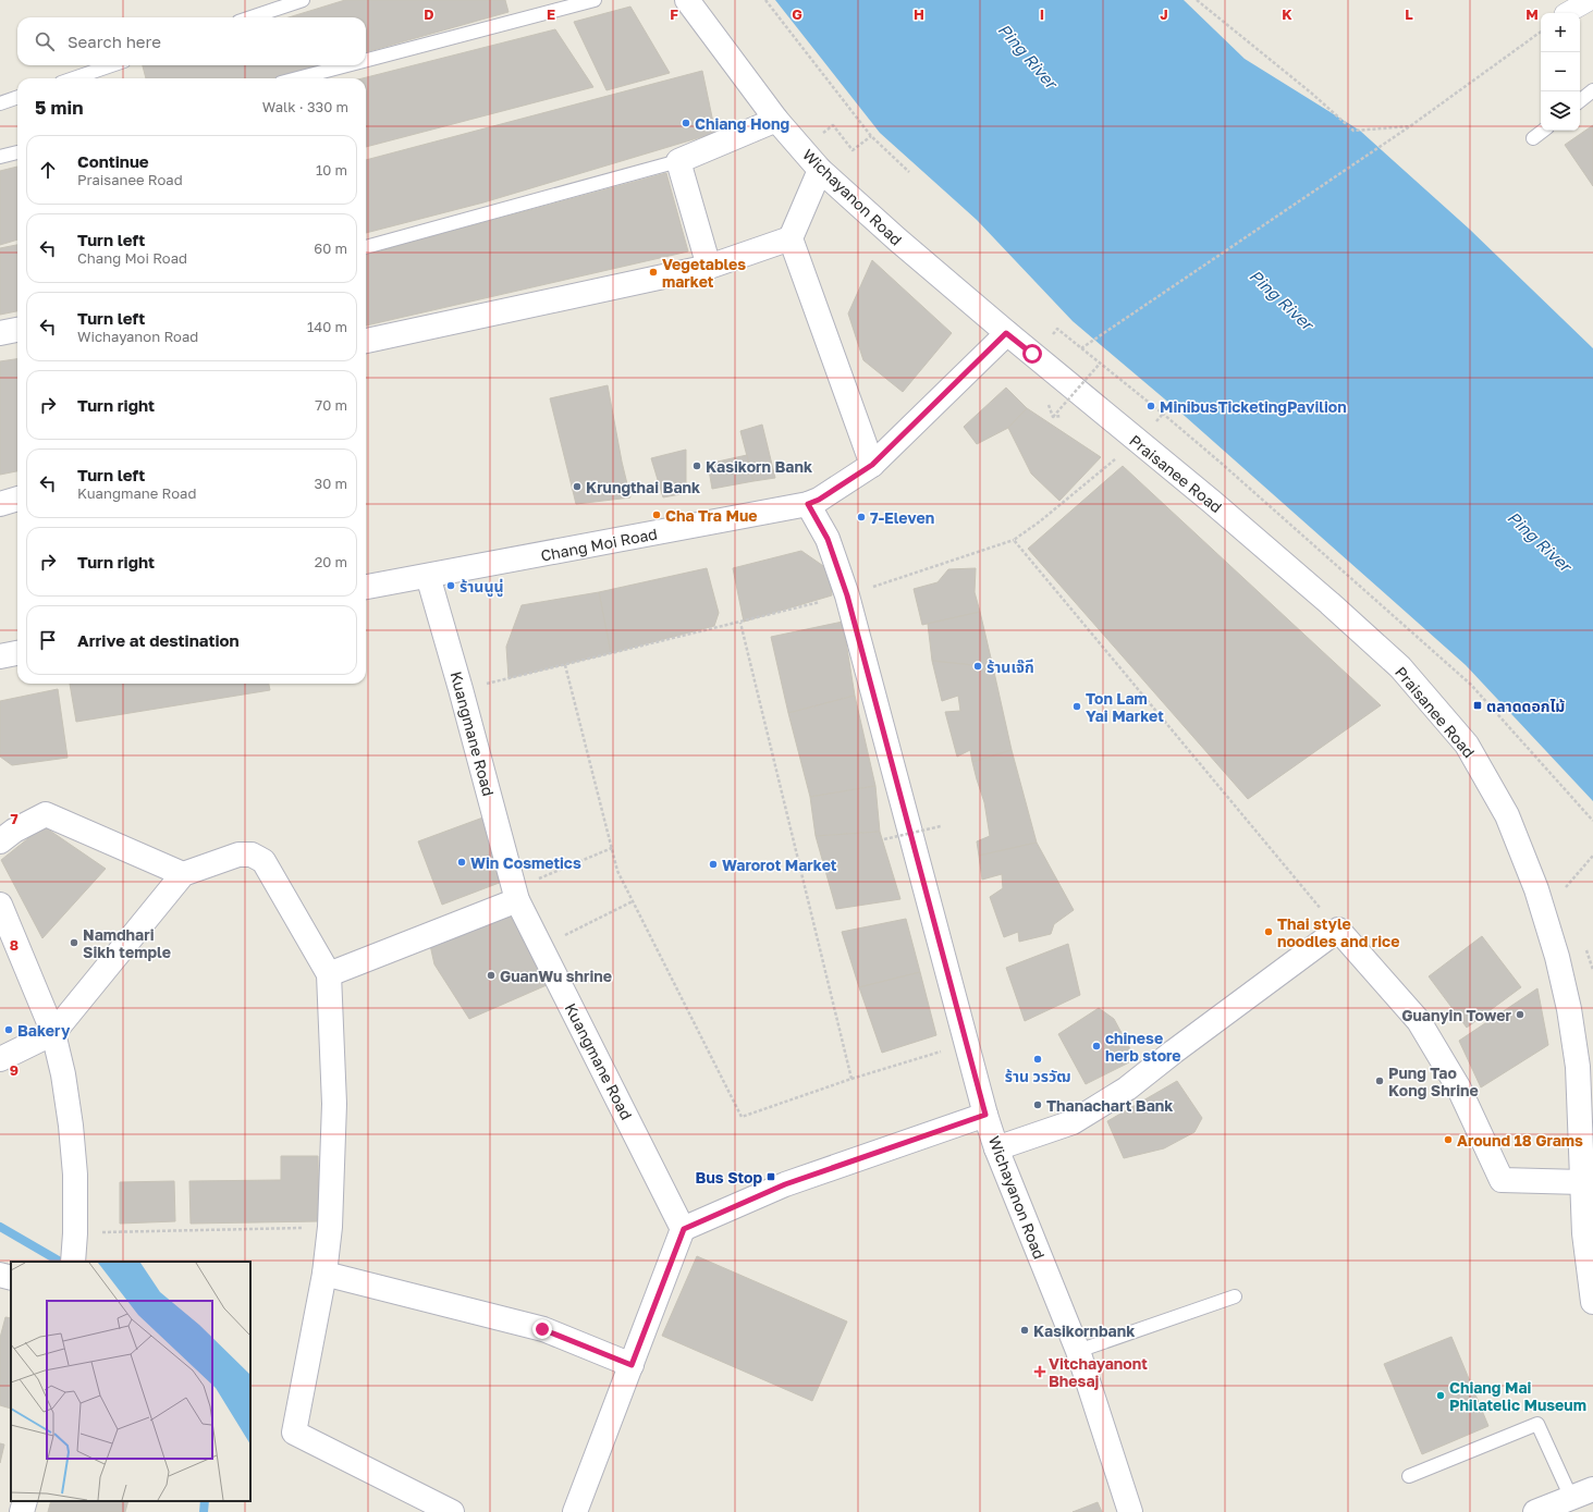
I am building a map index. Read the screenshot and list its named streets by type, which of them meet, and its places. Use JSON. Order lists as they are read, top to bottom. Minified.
{"streets":{"street":["Wichayanon Road","Praisanee Road","Chang Moi Road","Kuangmane Road"]},"crossings":[["Wichayanon Road","Praisanee Road"],["Wichayanon Road","Chang Moi Road"],["Praisanee Road","Chang Moi Road"],["Chang Moi Road","Kuangmane Road"]],"water":["Ping River"],"places":{"other":["Chiang Hong","Vegetables market","MinibusTicketingPavilion","Kasikorn Bank","Krungthai Bank","Cha Tra Mue","7-Eleven","ร้านนูนู่","ร้านเจ๊กี","Ton Lam Yai Market","Win Cosmetics","Warorot Market","Thai style noodles and rice","Namdhari Sikh temple","GuanWu shrine","Guanyin Tower","Bakery","chinese herb store","ร้าน วรวัฒ","Pung Tao Kong Shrine","Thanachart Bank","Around 18 Grams","Kasikornbank","Chiang Mai Philatelic Museum"],"transit":["ตลาดดอกไม้","Bus Stop"],"health":["Vitchayanont Bhesaj"]},"page":{"map_buttons":["+","−"],"search":"Search here","heading":["5 min","Walk · 330 m"],"list":[["Continue","Praisanee Road","10 m"],["Turn left","Chang Moi Road","60 m"],["Turn left","Wichayanon Road","140 m"],["Turn right","70 m"],["Turn left","Kuangmane Road","30 m"],["Turn right","20 m"],"Arrive at destination"]},"grid":{"columns":["D","E","F","G","H","I","J","K","L","M"],"rows":["7","8","9"]}}
